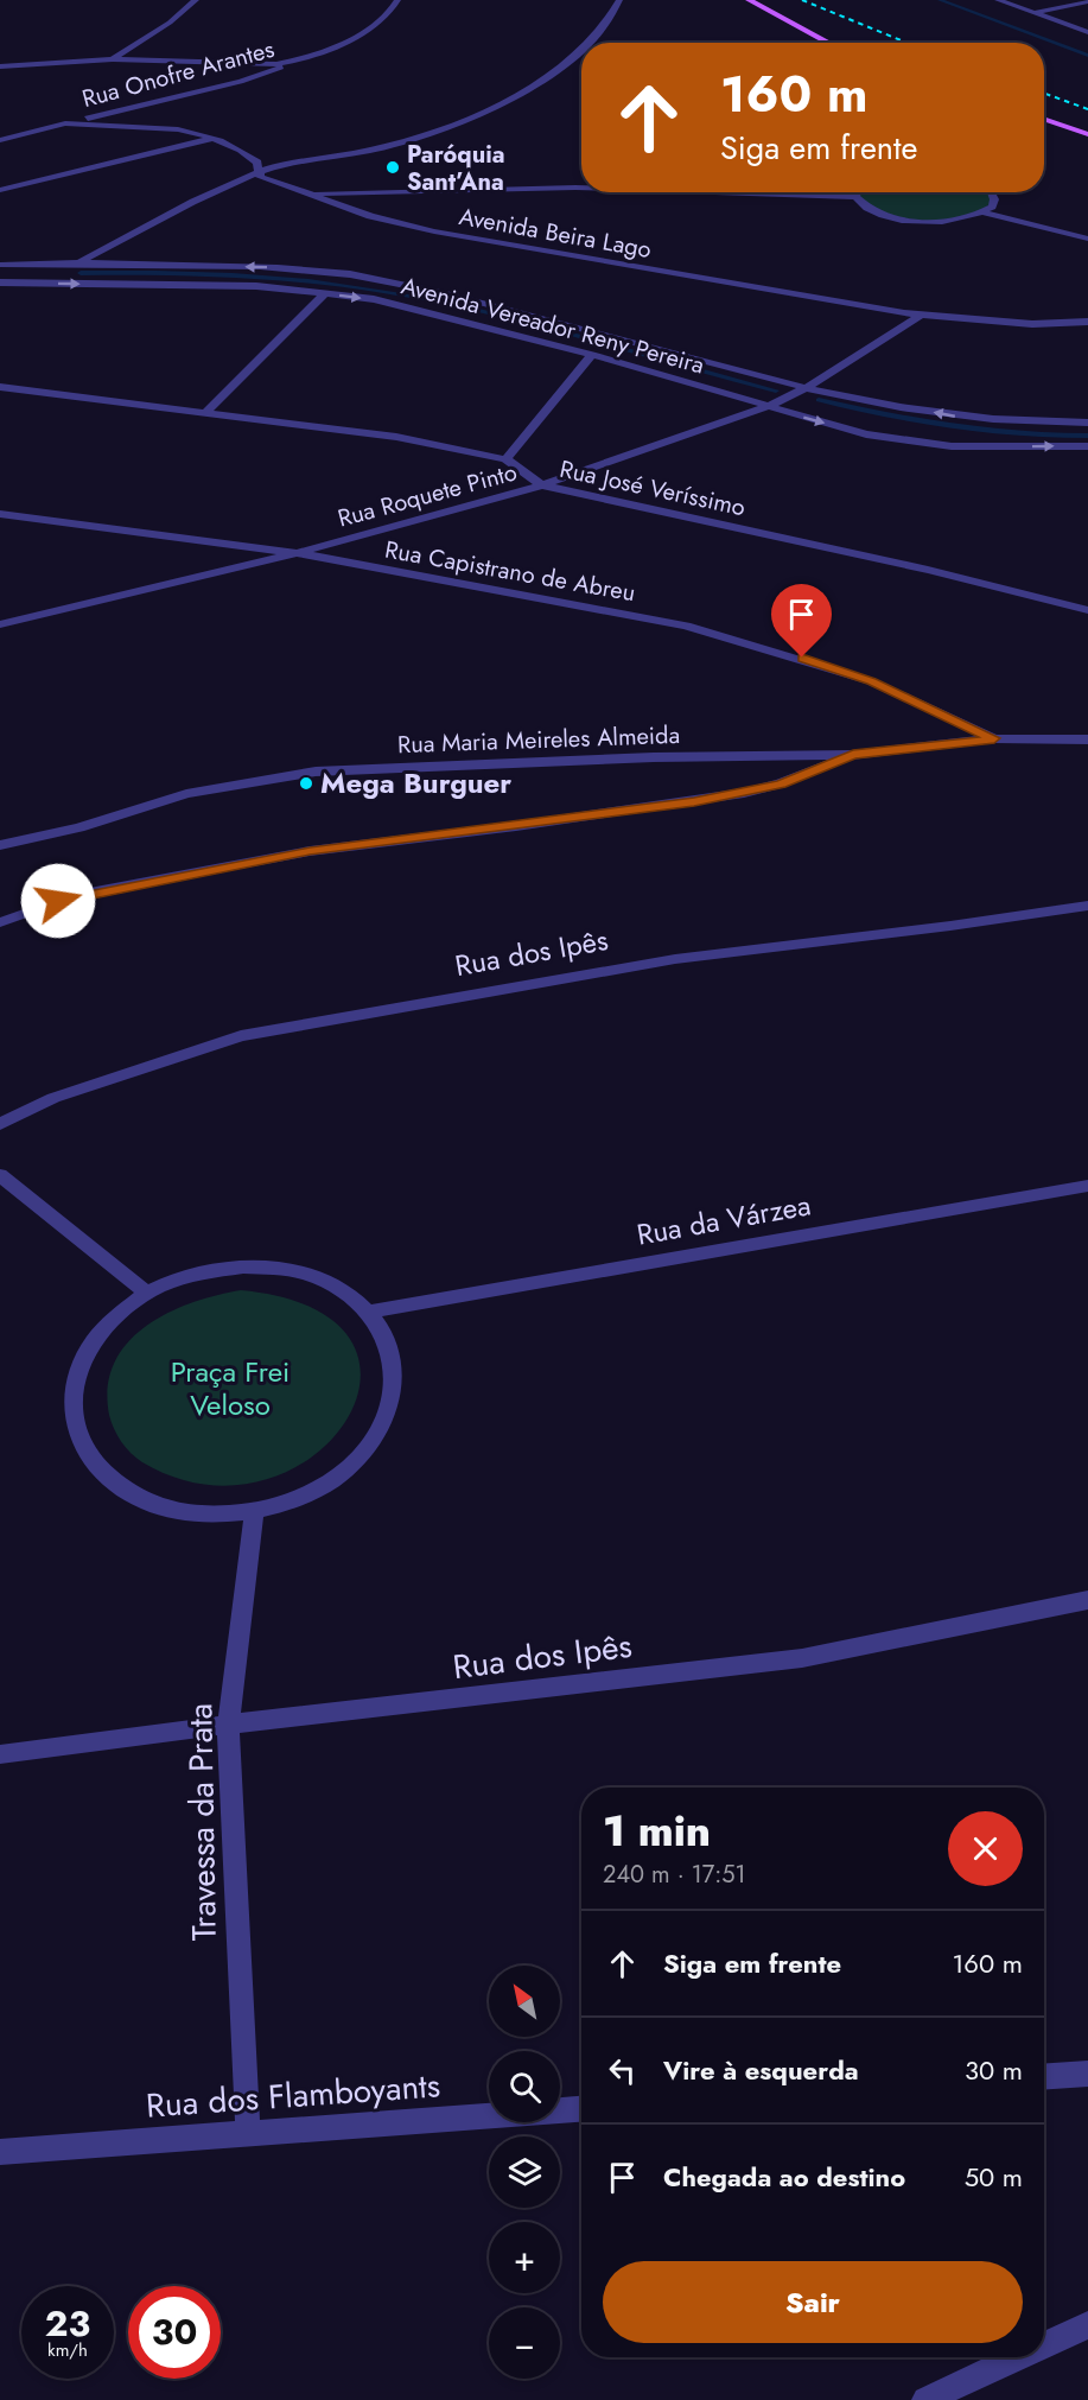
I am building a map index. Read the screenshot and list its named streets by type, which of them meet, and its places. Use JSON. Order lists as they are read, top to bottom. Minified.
{"streets":{"street":["Rua Onofre Arantes","Avenida Beira Lago","Avenida Vereador Reny Pereira","Rua José Veríssimo","Rua Roquete Pinto","Rua Capistrano de Abreu","Rua Maria Meireles Almeida","Rua dos Ipês","Rua da Várzea","Travessa da Prata","Rua dos Flamboyants"]},"crossings":[["Rua Onofre Arantes","Avenida Beira Lago"],["Avenida Beira Lago","Rua Roquete Pinto"],["Avenida Vereador Reny Pereira","Rua Roquete Pinto"],["Rua José Veríssimo","Rua Roquete Pinto"],["Rua Roquete Pinto","Rua Capistrano de Abreu"],["Rua Capistrano de Abreu","Rua Maria Meireles Almeida"],["Rua dos Ipês","Travessa da Prata"],["Travessa da Prata","Rua dos Flamboyants"]],"parks":["Praça Frei Veloso"],"places":["Paróquia Sant’Ana","Mega Burguer"],"north":"top left","page":{"turn":["160 m","Siga em frente"],"heading":["1 min","240 m · 17:51"],"list":[{"name":"Siga em frente","value":"160 m"},{"name":"Vire à esquerda","value":"30 m"},{"name":"Chegada ao destino","value":"50 m"}],"map_buttons":["+","−"],"buttons":"Sair","speed":"23 km/h","limit":"30"}}
